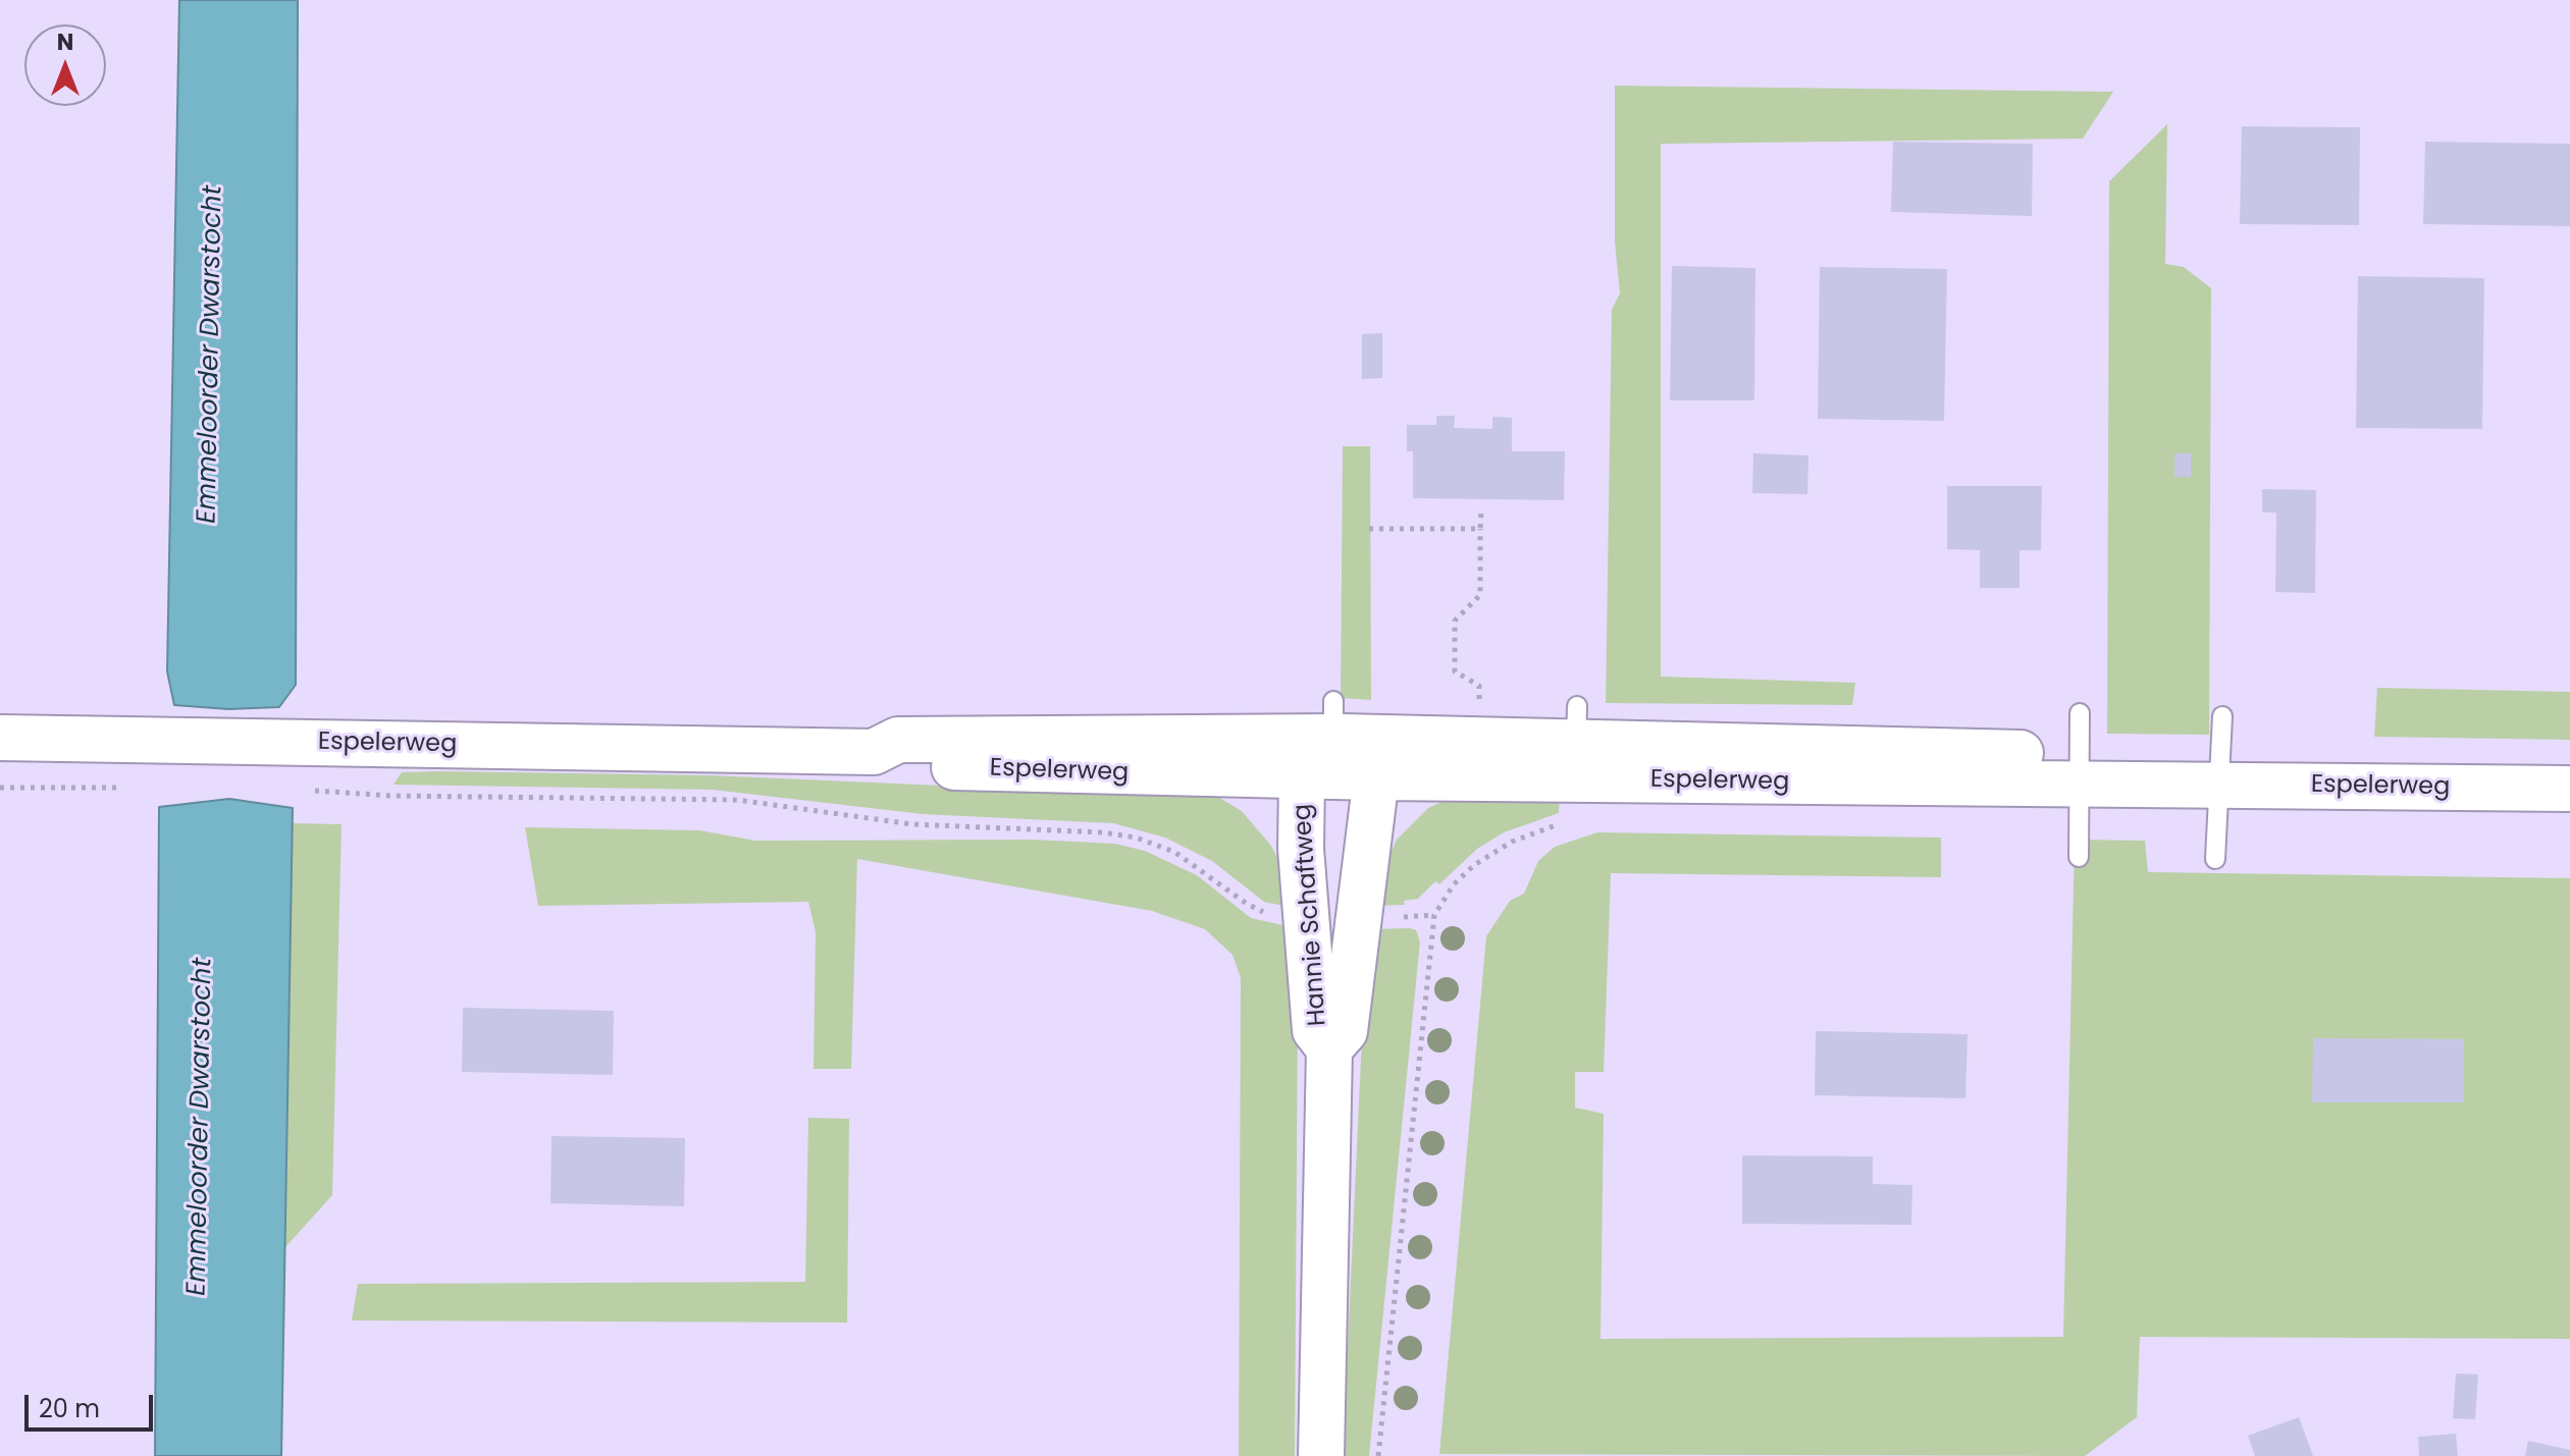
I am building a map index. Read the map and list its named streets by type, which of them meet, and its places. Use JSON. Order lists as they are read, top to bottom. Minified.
{"streets":{"main road":["Espelerweg","Hannie Schaftweg"]},"crossings":[["Espelerweg","Hannie Schaftweg"]],"water":["Emmeloorder Dwarstocht"],"scale_bar":"20 m","north":"top"}
